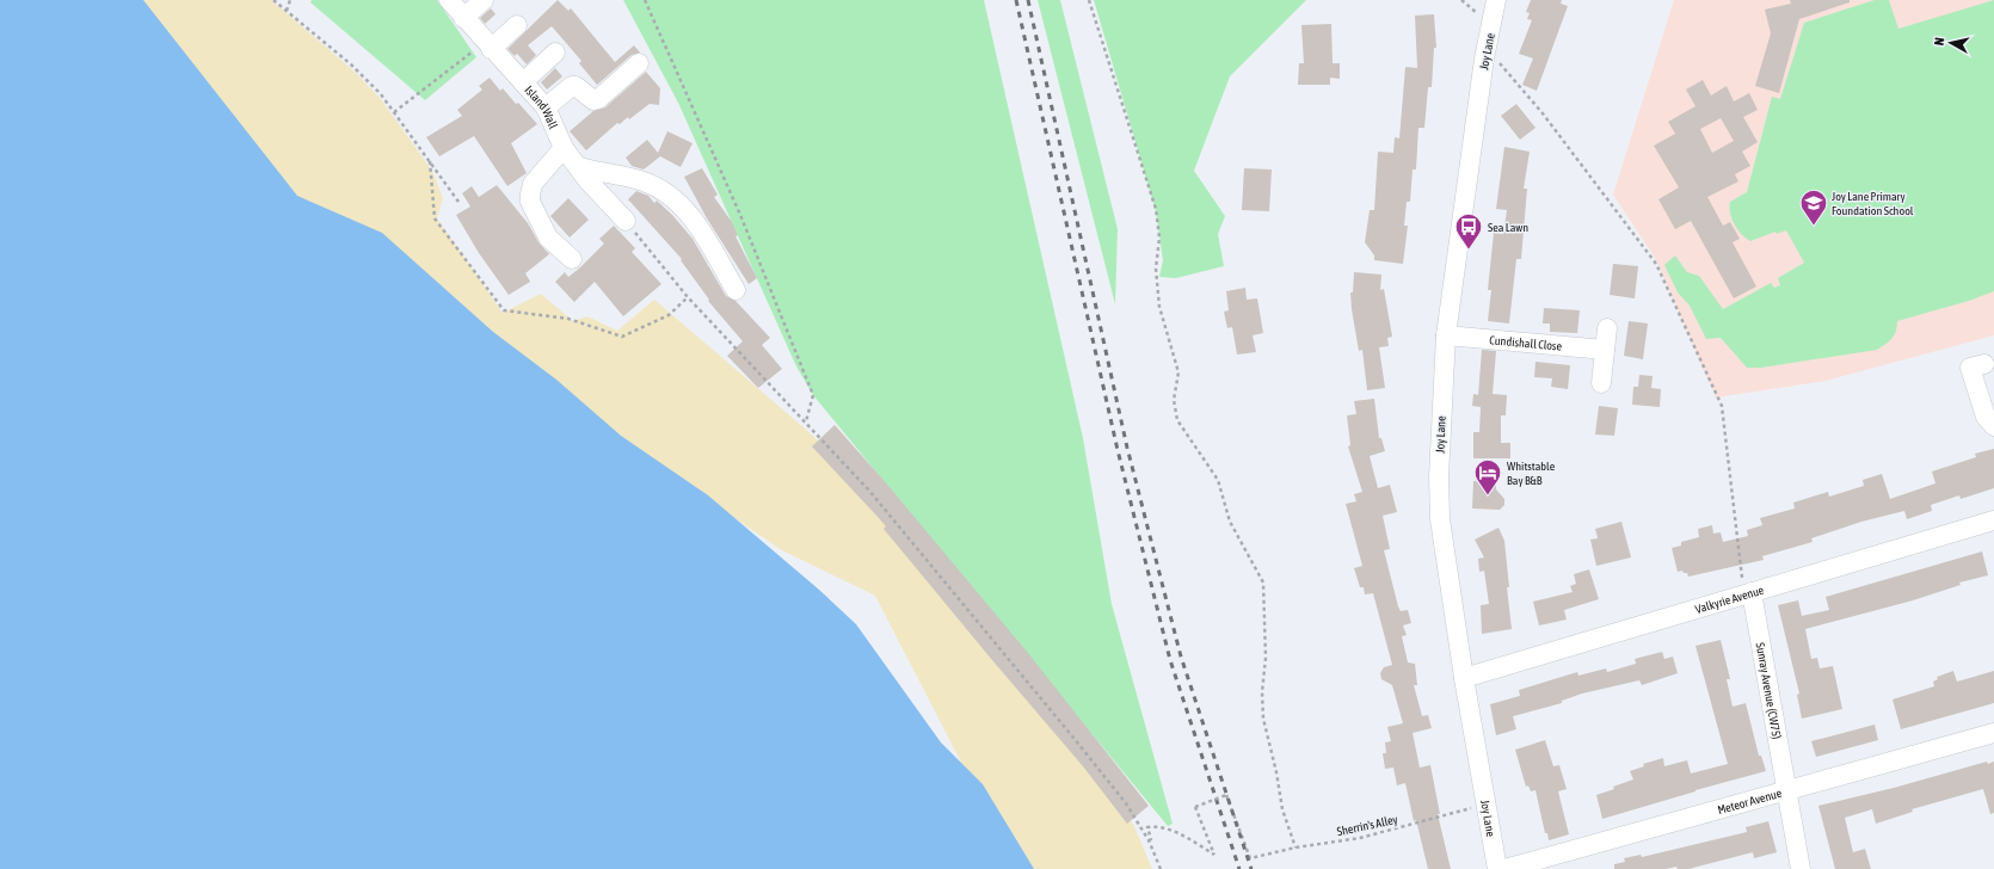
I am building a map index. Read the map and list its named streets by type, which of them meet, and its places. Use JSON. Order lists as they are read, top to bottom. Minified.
{"streets":{"street":["Joy Lane","Island Wall","Cundishall Close","Valkyrie Avenue","Sunray Avenue (CW75)","Meteor Avenue"],"path":["Sherrin's Alley"]},"crossings":[["Joy Lane","Cundishall Close"],["Joy Lane","Valkyrie Avenue"],["Joy Lane","Sherrin's Alley"],["Valkyrie Avenue","Sunray Avenue (CW75)"],["Sunray Avenue (CW75)","Meteor Avenue"]],"places":{"school or university":["Joy Lane Primary Foundation School"],"bus stop":["Sea Lawn"],"hotel":["Whitstable Bay B&B"]},"north":"left"}
